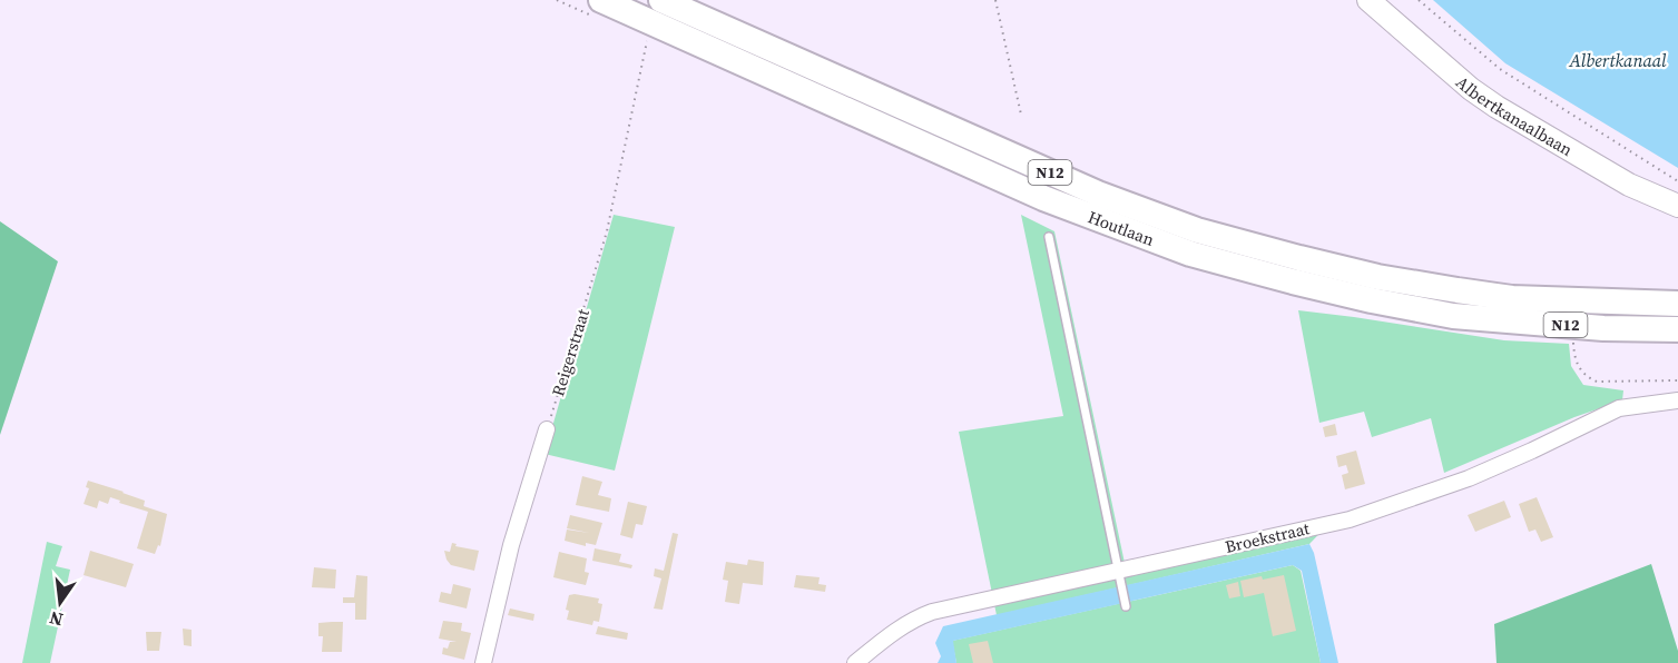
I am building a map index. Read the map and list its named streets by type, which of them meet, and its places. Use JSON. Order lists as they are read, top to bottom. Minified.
{"streets":{"main road":["N12","Houtlaan"],"street":["Albertkanaalbaan","Broekstraat"],"path":["Reigerstraat"]},"water":["Albertkanaal"],"north":"bottom"}
